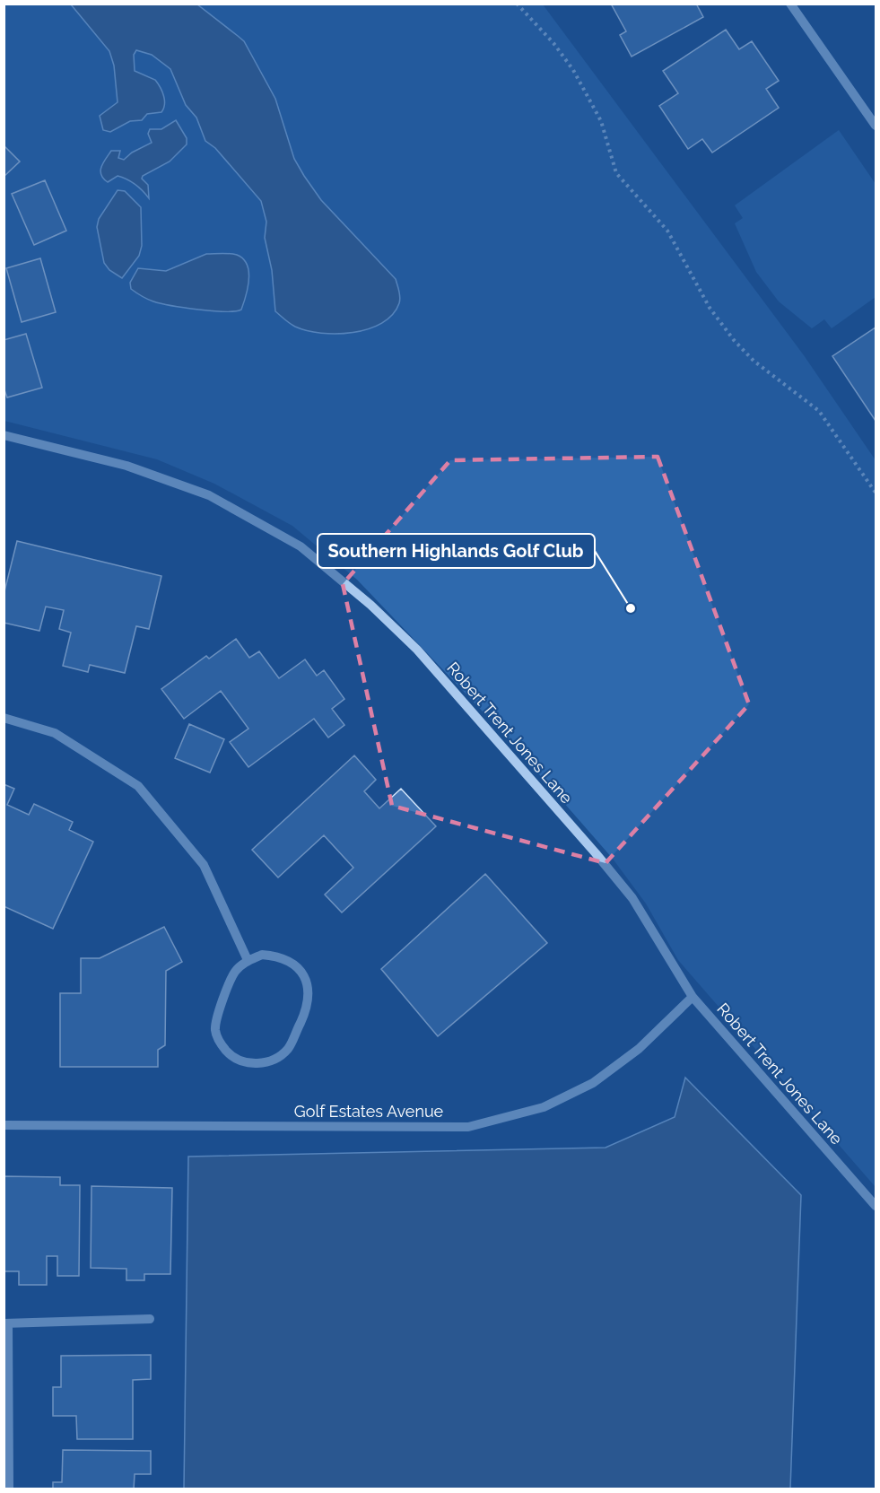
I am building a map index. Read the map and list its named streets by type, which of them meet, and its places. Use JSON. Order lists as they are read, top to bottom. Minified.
{"streets":{"street":["Robert Trent Jones Lane","Golf Estates Avenue"]},"crossings":[["Robert Trent Jones Lane","Golf Estates Avenue"]],"places":["Southern Highlands Golf Club"]}
